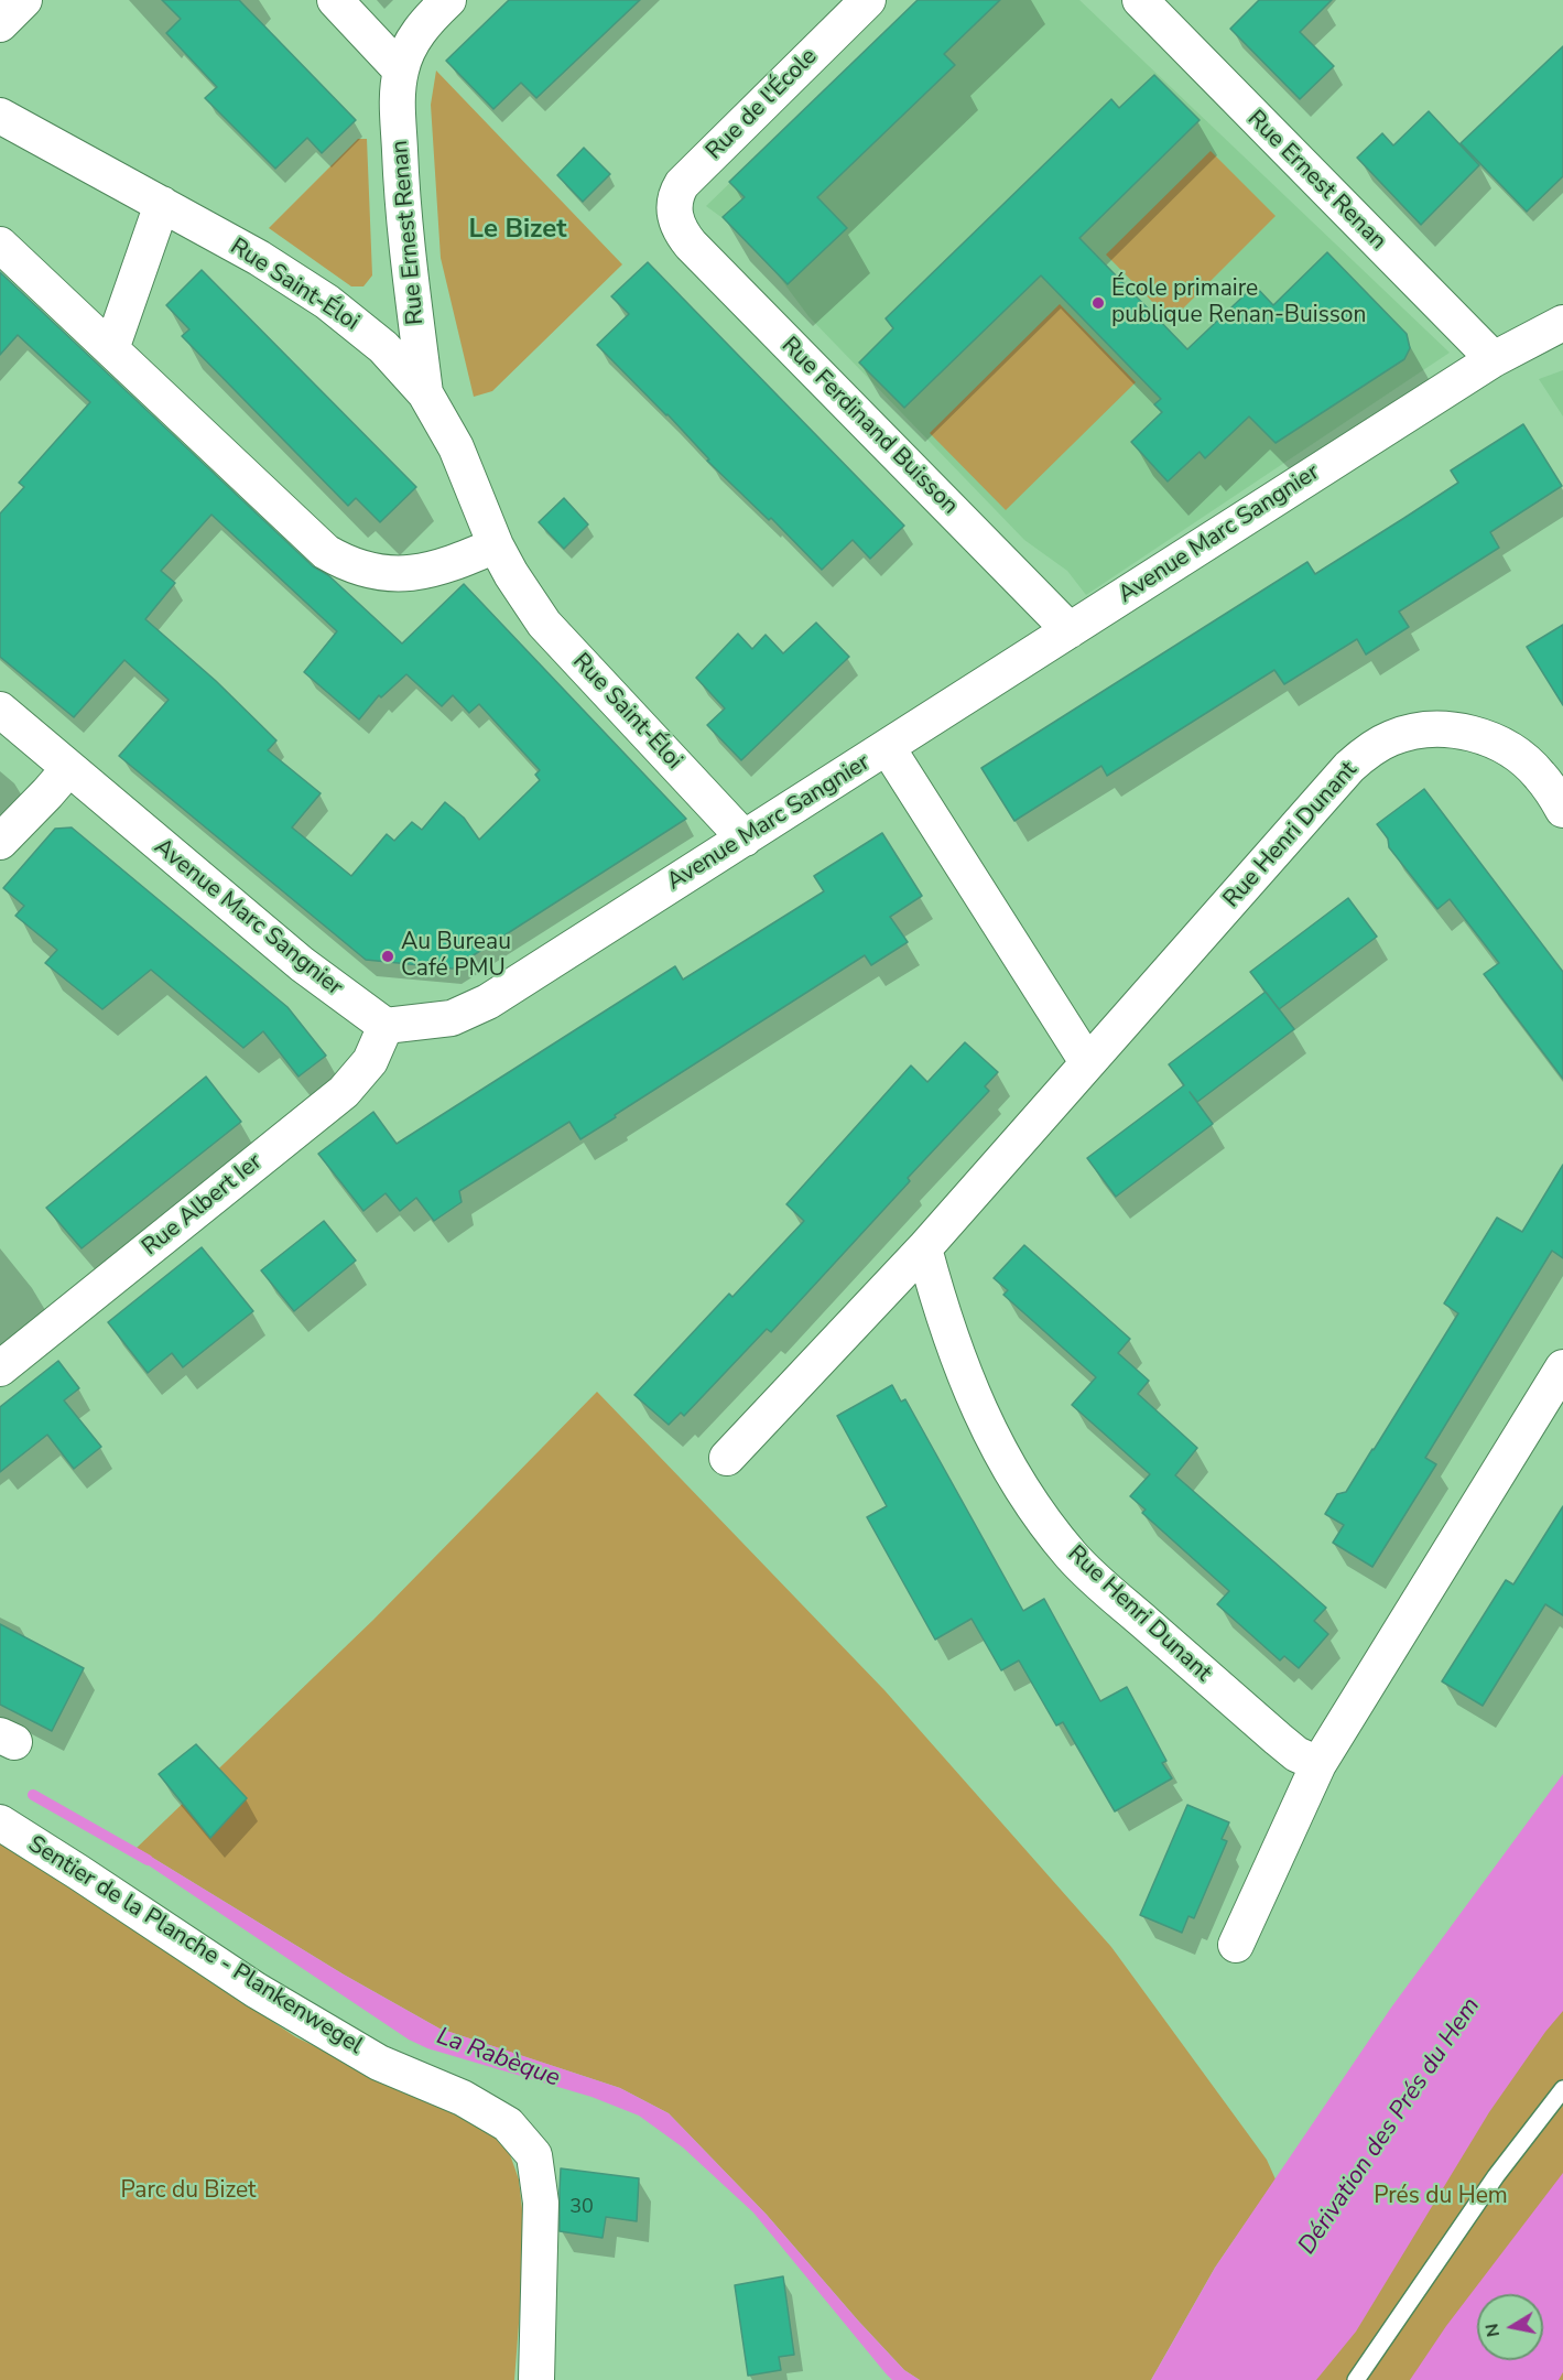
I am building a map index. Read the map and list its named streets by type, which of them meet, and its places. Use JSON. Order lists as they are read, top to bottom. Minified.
{"streets":{"street":["Rue de l'École","Rue Ernest Renan","Rue Saint-Éloi","Rue Ferdinand Buisson","Avenue Marc Sangnier","Rue Henri Dunant","Rue Albert Ier","Sentier de la Planche - Plankenwegel"]},"crossings":[["Rue de l'École","Rue Ferdinand Buisson"],["Rue Ernest Renan","Rue Saint-Éloi"],["Rue Ernest Renan","Avenue Marc Sangnier"],["Rue Saint-Éloi","Avenue Marc Sangnier"],["Rue Ferdinand Buisson","Avenue Marc Sangnier"],["Avenue Marc Sangnier","Rue Albert Ier"]],"districts":["Le Bizet"],"water":["La Rabèque","Dérivation des Prés du Hem"],"parks":["Parc du Bizet","Prés du Hem"],"places":["École primaire publique Renan-Buisson","Au Bureau Café PMU"],"house_numbers":["30"],"north":"left"}
